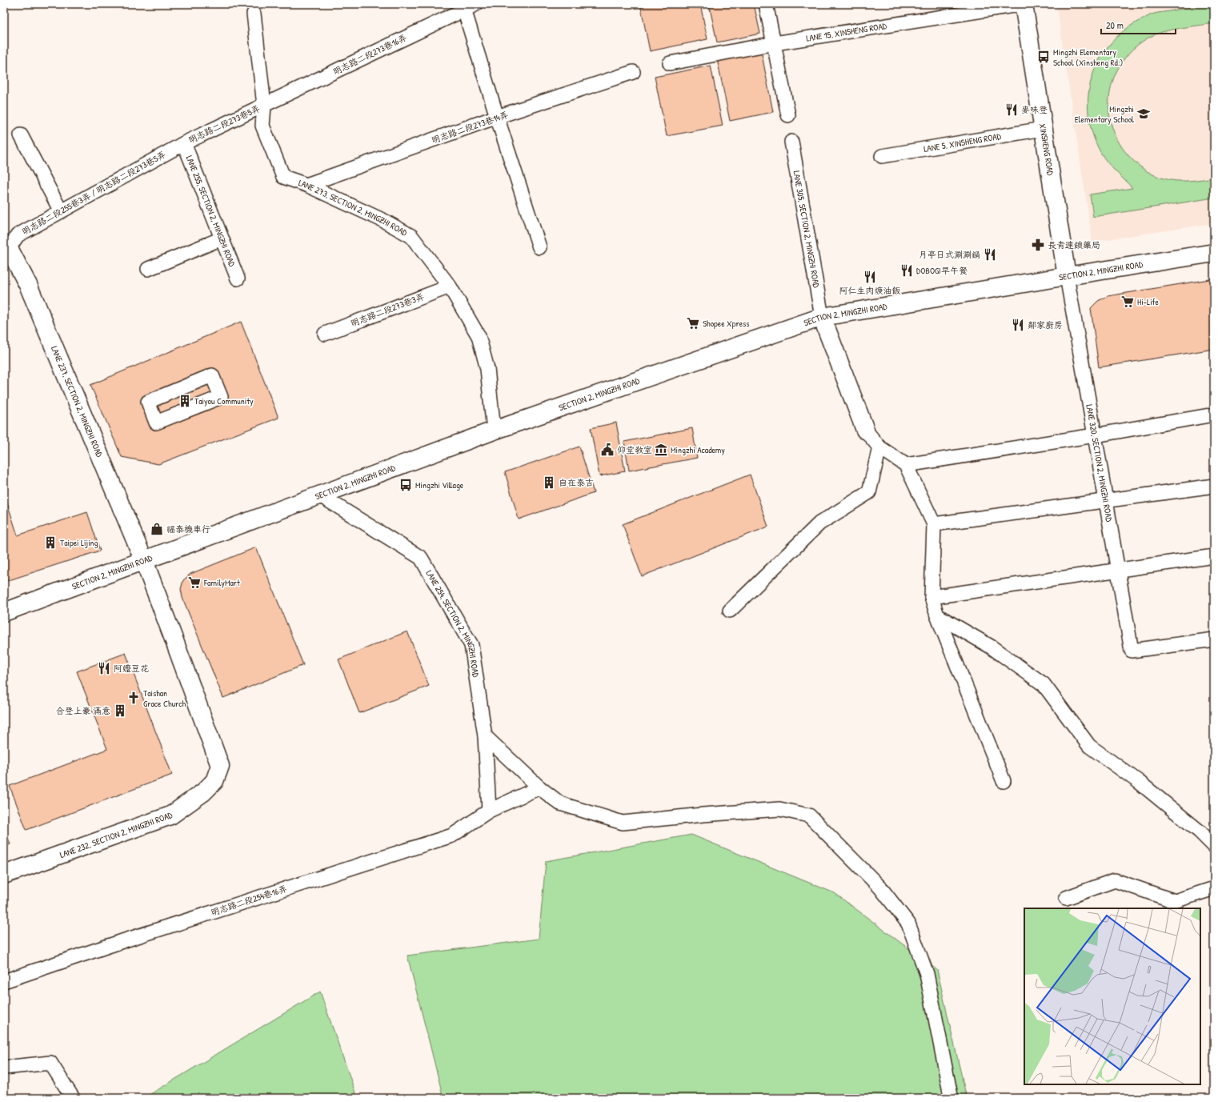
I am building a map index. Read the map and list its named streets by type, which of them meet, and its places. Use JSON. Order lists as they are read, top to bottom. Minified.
{"streets":{"main road":["XINSHENG ROAD","SECTION 2, MINGZHI ROAD","LANE 237, SECTION 2, MINGZHI ROAD","LANE 232, SECTION 2, MINGZHI ROAD"],"lane":["LANE 15, XINSHENG ROAD","明志路二段273巷16弄","明志路二段273巷5弄","明志路二段273巷14弄","LANE 5, XINSHENG ROAD","明志路二段255巷3弄 / 明志路二段273巷5弄","LANE 273, SECTION 2, MINGZHI ROAD","LANE 255, SECTION 2, MINGZHI ROAD","LANE 305, SECTION 2, MINGZHI ROAD","明志路二段273巷3弄","LANE 320, SECTION 2, MINGZHI ROAD","LANE 254, SECTION 2, MINGZHI ROAD","明志路二段254巷16弄"]},"crossings":[["LANE 15, XINSHENG ROAD","XINSHENG ROAD"],["明志路二段273巷16弄","明志路二段273巷5弄"],["明志路二段273巷16弄","LANE 273, SECTION 2, MINGZHI ROAD"],["明志路二段273巷5弄","明志路二段255巷3弄 / 明志路二段273巷5弄"],["明志路二段273巷5弄","LANE 273, SECTION 2, MINGZHI ROAD"],["明志路二段273巷5弄","LANE 255, SECTION 2, MINGZHI ROAD"],["明志路二段273巷14弄","LANE 273, SECTION 2, MINGZHI ROAD"],["LANE 5, XINSHENG ROAD","XINSHENG ROAD"],["XINSHENG ROAD","SECTION 2, MINGZHI ROAD"],["XINSHENG ROAD","LANE 320, SECTION 2, MINGZHI ROAD"],["明志路二段255巷3弄 / 明志路二段273巷5弄","LANE 255, SECTION 2, MINGZHI ROAD"],["明志路二段255巷3弄 / 明志路二段273巷5弄","LANE 237, SECTION 2, MINGZHI ROAD"],["LANE 273, SECTION 2, MINGZHI ROAD","SECTION 2, MINGZHI ROAD"],["LANE 273, SECTION 2, MINGZHI ROAD","明志路二段273巷3弄"],["LANE 305, SECTION 2, MINGZHI ROAD","SECTION 2, MINGZHI ROAD"],["SECTION 2, MINGZHI ROAD","LANE 237, SECTION 2, MINGZHI ROAD"],["SECTION 2, MINGZHI ROAD","LANE 320, SECTION 2, MINGZHI ROAD"],["SECTION 2, MINGZHI ROAD","LANE 254, SECTION 2, MINGZHI ROAD"],["SECTION 2, MINGZHI ROAD","LANE 232, SECTION 2, MINGZHI ROAD"],["LANE 237, SECTION 2, MINGZHI ROAD","LANE 232, SECTION 2, MINGZHI ROAD"],["LANE 254, SECTION 2, MINGZHI ROAD","明志路二段254巷16弄"]],"places":{"bus stop":["Mingzhi Elementary School (Xinsheng Rd.)","Mingzhi Village"],"restaurant":["麥味登","月亭日式涮涮鍋","DOBOGI早午餐","阿仁生肉焿油飯","鄰家廚房","阿嬤豆花"],"school or university":["Mingzhi Elementary School"],"pharmacy":["長青連鎖藥局"],"supermarket":["Hi-Life","Shopee Xpress","FamilyMart"],"building":["Taiyou Community","自在泰吉","Taipei Lijing","合登上豪 滿意"],"public building":["仰堂教室"],"museum":["Mingzhi Academy"],"shop":["福泰機車行"],"church":["Taishan Grace Church"]},"scale_bar":"20 m"}
